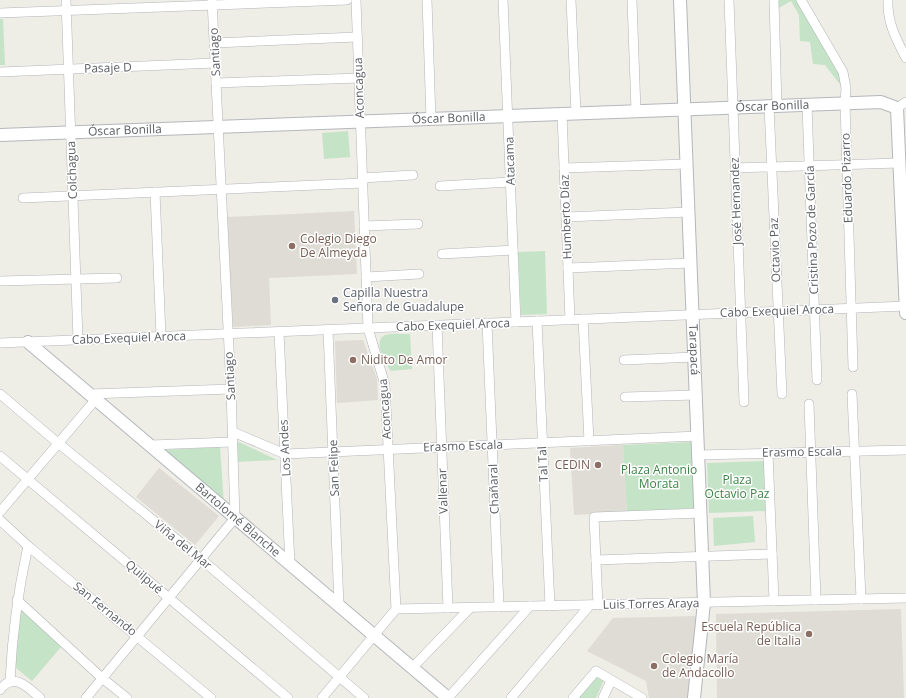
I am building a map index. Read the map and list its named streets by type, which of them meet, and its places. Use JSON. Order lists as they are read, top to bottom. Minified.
{"streets":{"street":["Santiago","Pasaje D","Aconcagua","Óscar Bonilla","Atacama","Colchagua","Eduardo Pizarro","José Hernandez","Humberto Díaz","Cristina Pozo de García","Octavio Paz","Cabo Exequiel Aroca","Tarapacá","Erasmo Escala","Los Andes","Tal Tal","San Felipe","Chañaral","Vallenar","Bartolomé Blanche","Viña del Mar","Quilpué","Luis Torres Araya","San Fernando"]},"crossings":[["Santiago","Pasaje D"],["Santiago","Óscar Bonilla"],["Santiago","Cabo Exequiel Aroca"],["Santiago","Erasmo Escala"],["Santiago","Bartolomé Blanche"],["Pasaje D","Colchagua"],["Aconcagua","Óscar Bonilla"],["Aconcagua","Cabo Exequiel Aroca"],["Aconcagua","Erasmo Escala"],["Aconcagua","Luis Torres Araya"],["Óscar Bonilla","Atacama"],["Óscar Bonilla","Colchagua"],["Óscar Bonilla","Eduardo Pizarro"],["Óscar Bonilla","José Hernandez"],["Óscar Bonilla","Humberto Díaz"],["Óscar Bonilla","Cristina Pozo de García"],["Óscar Bonilla","Octavio Paz"],["Óscar Bonilla","Tarapacá"],["Atacama","Cabo Exequiel Aroca"],["Colchagua","Cabo Exequiel Aroca"],["Eduardo Pizarro","Cabo Exequiel Aroca"],["José Hernandez","Cabo Exequiel Aroca"],["Humberto Díaz","Cabo Exequiel Aroca"],["Cristina Pozo de García","Cabo Exequiel Aroca"],["Octavio Paz","Cabo Exequiel Aroca"],["Cabo Exequiel Aroca","Tarapacá"],["Cabo Exequiel Aroca","Los Andes"],["Cabo Exequiel Aroca","Tal Tal"],["Cabo Exequiel Aroca","San Felipe"],["Cabo Exequiel Aroca","Chañaral"],["Cabo Exequiel Aroca","Vallenar"],["Cabo Exequiel Aroca","Bartolomé Blanche"],["Tarapacá","Erasmo Escala"],["Tarapacá","Luis Torres Araya"],["Erasmo Escala","Los Andes"],["Erasmo Escala","Tal Tal"],["Erasmo Escala","San Felipe"],["Erasmo Escala","Chañaral"],["Erasmo Escala","Vallenar"],["Los Andes","Bartolomé Blanche"],["Tal Tal","Luis Torres Araya"],["San Felipe","Bartolomé Blanche"],["Chañaral","Luis Torres Araya"],["Vallenar","Luis Torres Araya"]],"parks":["Plaza Antonio Morata","Plaza Octavio Paz"],"places":["Colegio Diego De Almeyda","Capilla Nuestra Señora de Guadalupe","Nidito De Amor","CEDIN","Escuela República de Italia","Colegio María de Andacollo"]}
